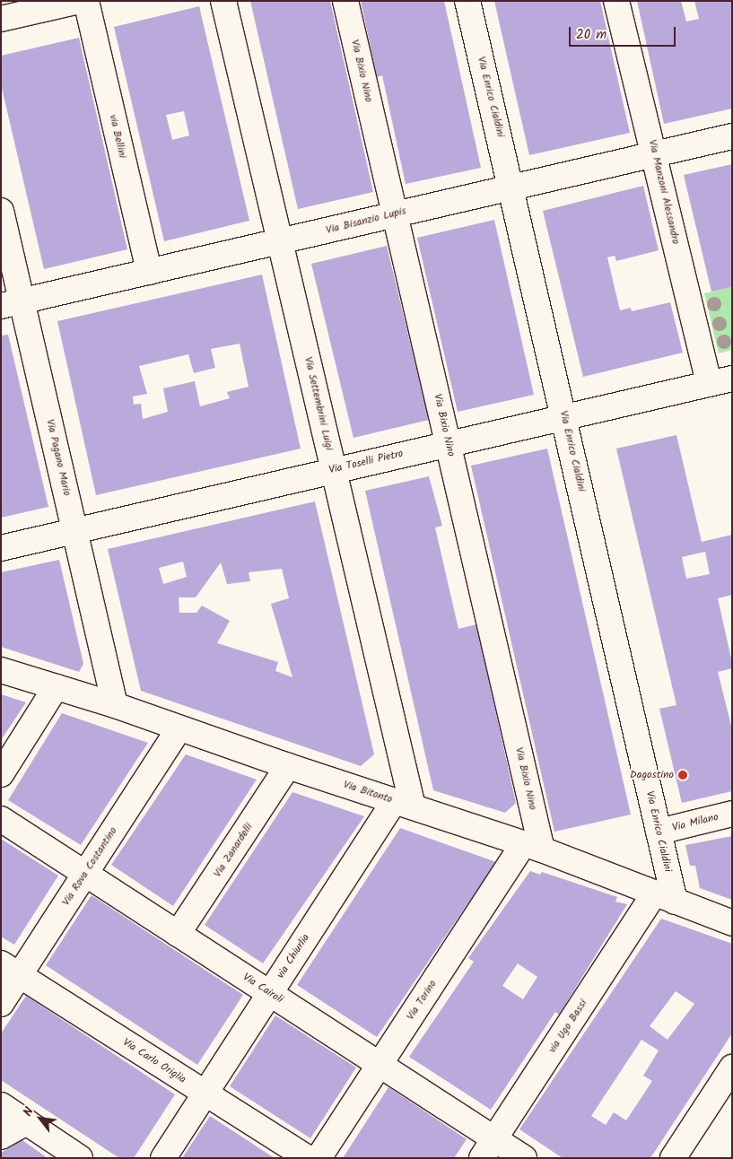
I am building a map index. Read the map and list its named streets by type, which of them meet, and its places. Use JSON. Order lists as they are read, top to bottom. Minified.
{"streets":{"street":["Via Bixio Nino","Via Enrico Cialdini","via Bellini","Via Manzoni Alessandro","Via Bisanzio Lupis","Via Settembrini Luigi","Via Pagano Mario","Via Toselli Pietro","Via Bitonto","Via Milano","Via Zanardelli","Via Rova Costantino","via Chiurlia","Via Cairoli","Via Torino","via Ugo Bassi","Via Carlo Origlia"]},"crossings":[["Via Bixio Nino","Via Bisanzio Lupis"],["Via Bixio Nino","Via Toselli Pietro"],["Via Bixio Nino","Via Bitonto"],["Via Bixio Nino","Via Torino"],["Via Enrico Cialdini","Via Bisanzio Lupis"],["Via Enrico Cialdini","Via Toselli Pietro"],["Via Enrico Cialdini","Via Bitonto"],["Via Enrico Cialdini","Via Milano"],["Via Enrico Cialdini","via Ugo Bassi"],["via Bellini","Via Bisanzio Lupis"],["Via Manzoni Alessandro","Via Bisanzio Lupis"],["Via Manzoni Alessandro","Via Toselli Pietro"],["Via Bisanzio Lupis","Via Settembrini Luigi"],["Via Bisanzio Lupis","Via Pagano Mario"],["Via Settembrini Luigi","Via Toselli Pietro"],["Via Settembrini Luigi","Via Bitonto"],["Via Settembrini Luigi","via Chiurlia"],["Via Pagano Mario","Via Toselli Pietro"],["Via Pagano Mario","Via Bitonto"],["Via Bitonto","Via Zanardelli"],["Via Bitonto","Via Rova Costantino"],["Via Bitonto","via Chiurlia"],["Via Bitonto","Via Torino"],["Via Bitonto","via Ugo Bassi"],["Via Zanardelli","Via Cairoli"],["Via Rova Costantino","Via Cairoli"],["Via Rova Costantino","Via Carlo Origlia"],["via Chiurlia","Via Cairoli"],["via Chiurlia","Via Carlo Origlia"],["Via Cairoli","Via Torino"],["Via Cairoli","via Ugo Bassi"]],"places":["Dagostino"],"scale_bar":"20 m","north":"top left"}
